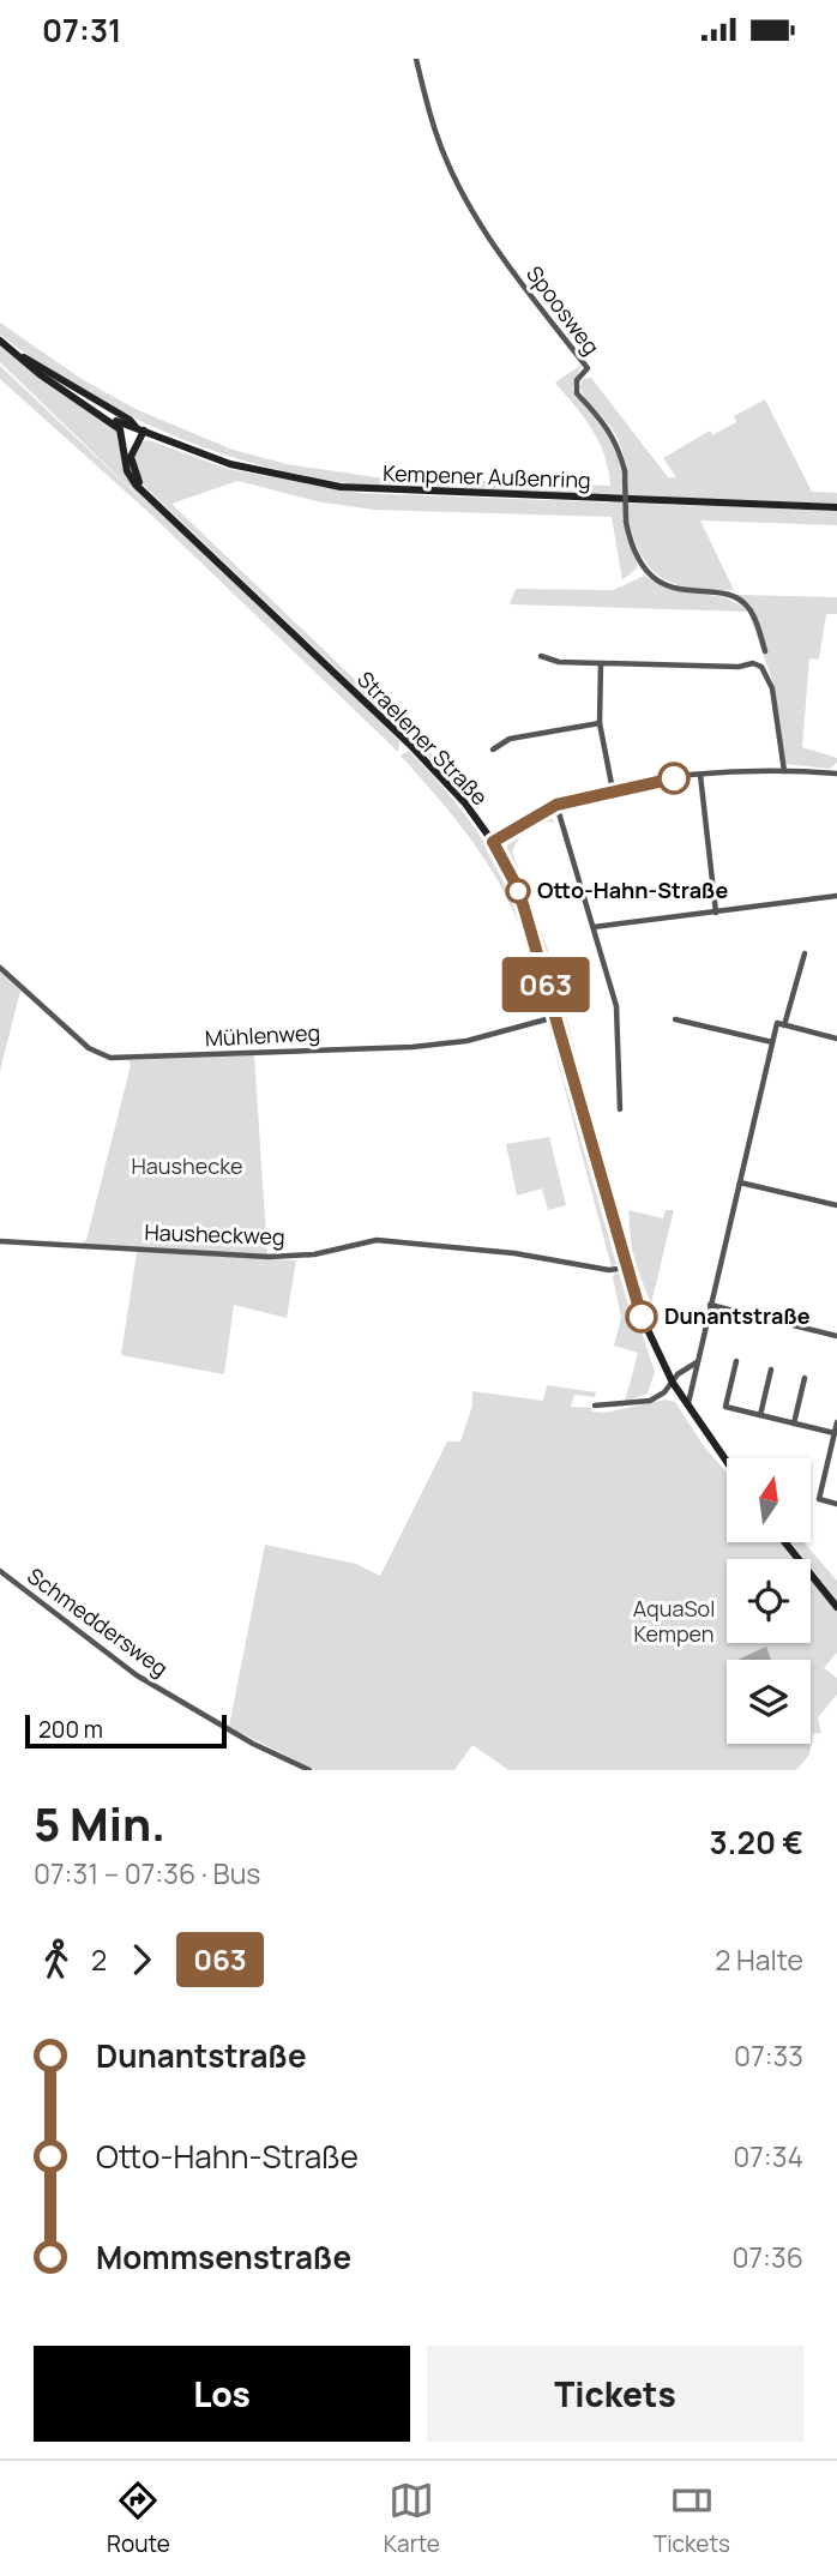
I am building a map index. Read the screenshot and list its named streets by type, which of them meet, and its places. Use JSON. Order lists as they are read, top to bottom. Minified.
{"streets":{"street":["Spoosweg","Kempener Außenring","Straelener Straße","Mühlenweg","Hausheckweg","Schmeddersweg"]},"crossings":[["Kempener Außenring","Straelener Straße"],["Straelener Straße","Mühlenweg"],["Straelener Straße","Hausheckweg"]],"parks":["Haushecke","AquaSol Kempen"],"places":["Otto-Hahn-Straße","Dunantstraße"],"lines":["bus line 063"],"scale_bar":"200 m","north":"top","page":{"status":"07:31","on_map":"063","scale":"200 m","heading":["5 Min.","07:31 – 07:36 · Bus","3.20 €"],"legs":["2","063","2 Halte"],"list":[{"name":"Dunantstraße","value":"07:33"},{"name":"Otto-Hahn-Straße","value":"07:34"},{"name":"Mommsenstraße","value":"07:36"}],"buttons":["Los","Tickets"],"tabs":["Route","Karte","Tickets"]}}
